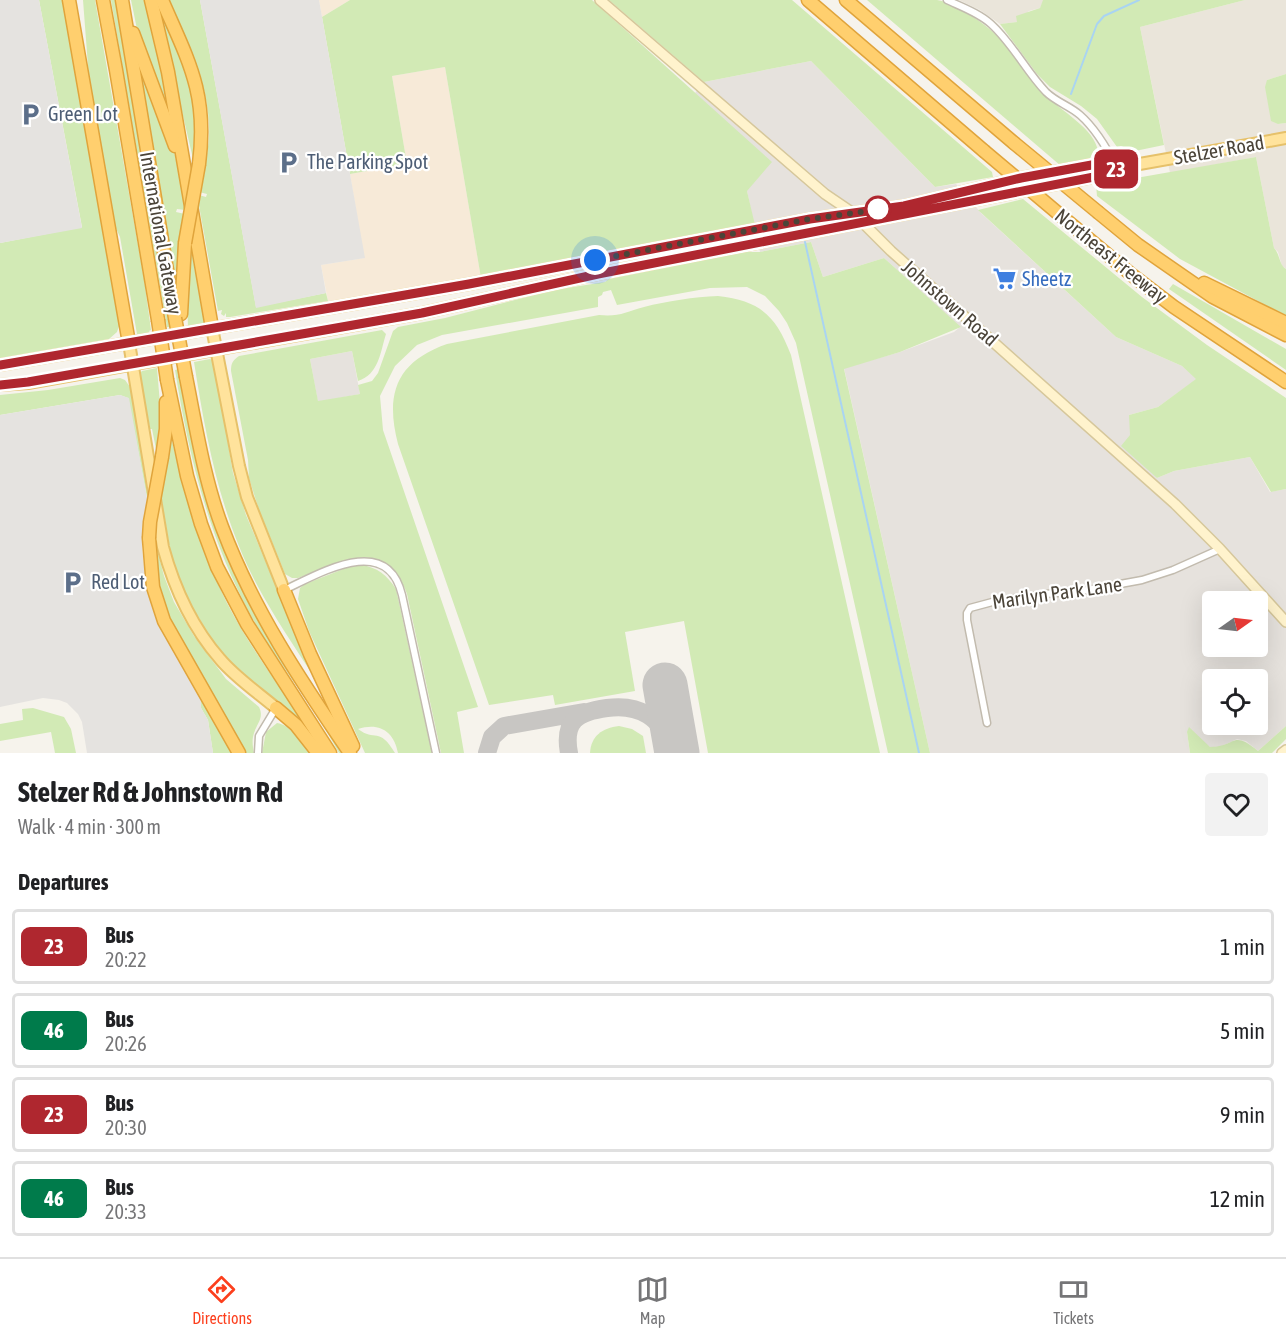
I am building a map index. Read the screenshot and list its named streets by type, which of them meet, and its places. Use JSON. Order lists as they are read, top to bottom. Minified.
{"streets":{"highway":["International Gateway","Northeast Freeway"],"main road":["Stelzer Road","Johnstown Road"],"street":["Marilyn Park Lane"]},"crossings":[["Stelzer Road","Johnstown Road"],["Johnstown Road","Marilyn Park Lane"]],"places":{"parking":["Green Lot","The Parking Spot","Red Lot"],"supermarket":["Sheetz"]},"lines":["bus line 23"],"north":"right","page":{"on_map":"23","heading":[["Stelzer Rd & Johnstown Rd","Walk · 4 min · 300 m"],"Departures"],"list":[{"mark":"23","name":"Bus","note":"20:22","value":"1 min"},{"mark":"46","name":"Bus","note":"20:26","value":"5 min"},{"mark":"23","name":"Bus","note":"20:30","value":"9 min"},{"mark":"46","name":"Bus","note":"20:33","value":"12 min"}],"tabs":["Directions","Map","Tickets"]}}
